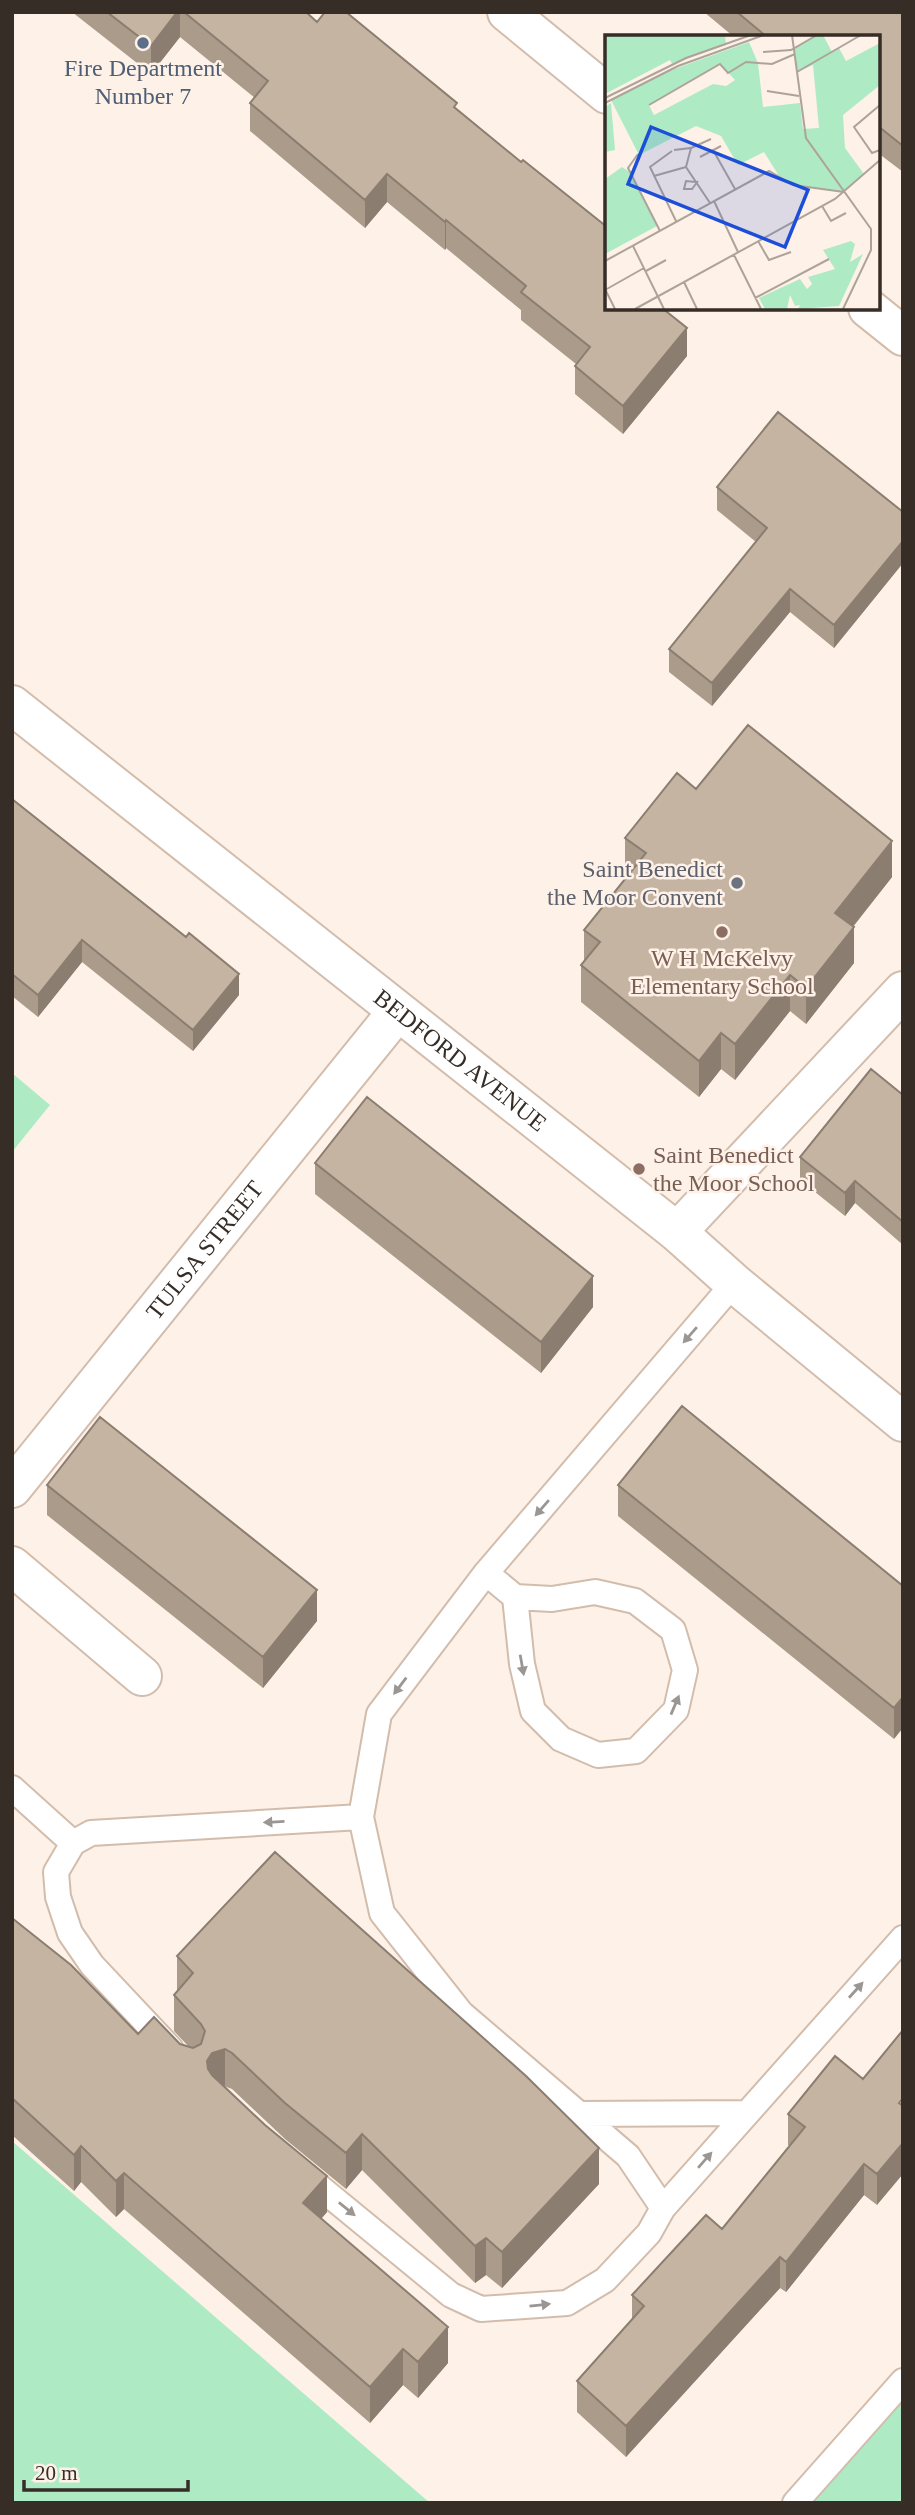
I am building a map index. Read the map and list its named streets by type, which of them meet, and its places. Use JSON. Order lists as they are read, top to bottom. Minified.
{"streets":{"street":["BEDFORD AVENUE","TULSA STREET"]},"crossings":[["BEDFORD AVENUE","TULSA STREET"]],"places":["Fire Department Number 7","Saint Benedict the Moor Convent","W H McKelvy Elementary School","Saint Benedict the Moor School"],"scale_bar":"20 m"}
